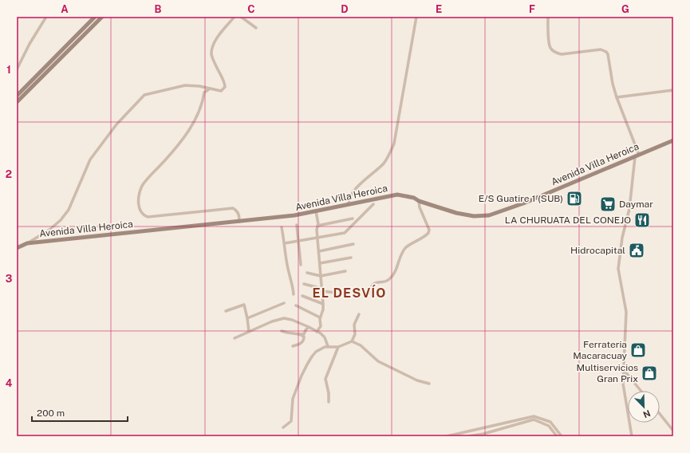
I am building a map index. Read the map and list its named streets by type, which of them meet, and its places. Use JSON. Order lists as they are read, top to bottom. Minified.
{"streets":{"main road":["Avenida Villa Heroica"]},"districts":["EL DESVÍO"],"places":{"fuel station":["E/S Guatire 1 (SUB)"],"supermarket":["Daymar"],"restaurant":["LA CHURUATA DEL CONEJO"],"public building":["Hidrocapital"],"shop":["Ferrateria Macaracuay","Multiservicios Gran Prix"]},"scale_bar":"200 m","north":"bottom right","grid":{"columns":["A","B","C","D","E","F","G"],"rows":["1","2","3","4"]}}
